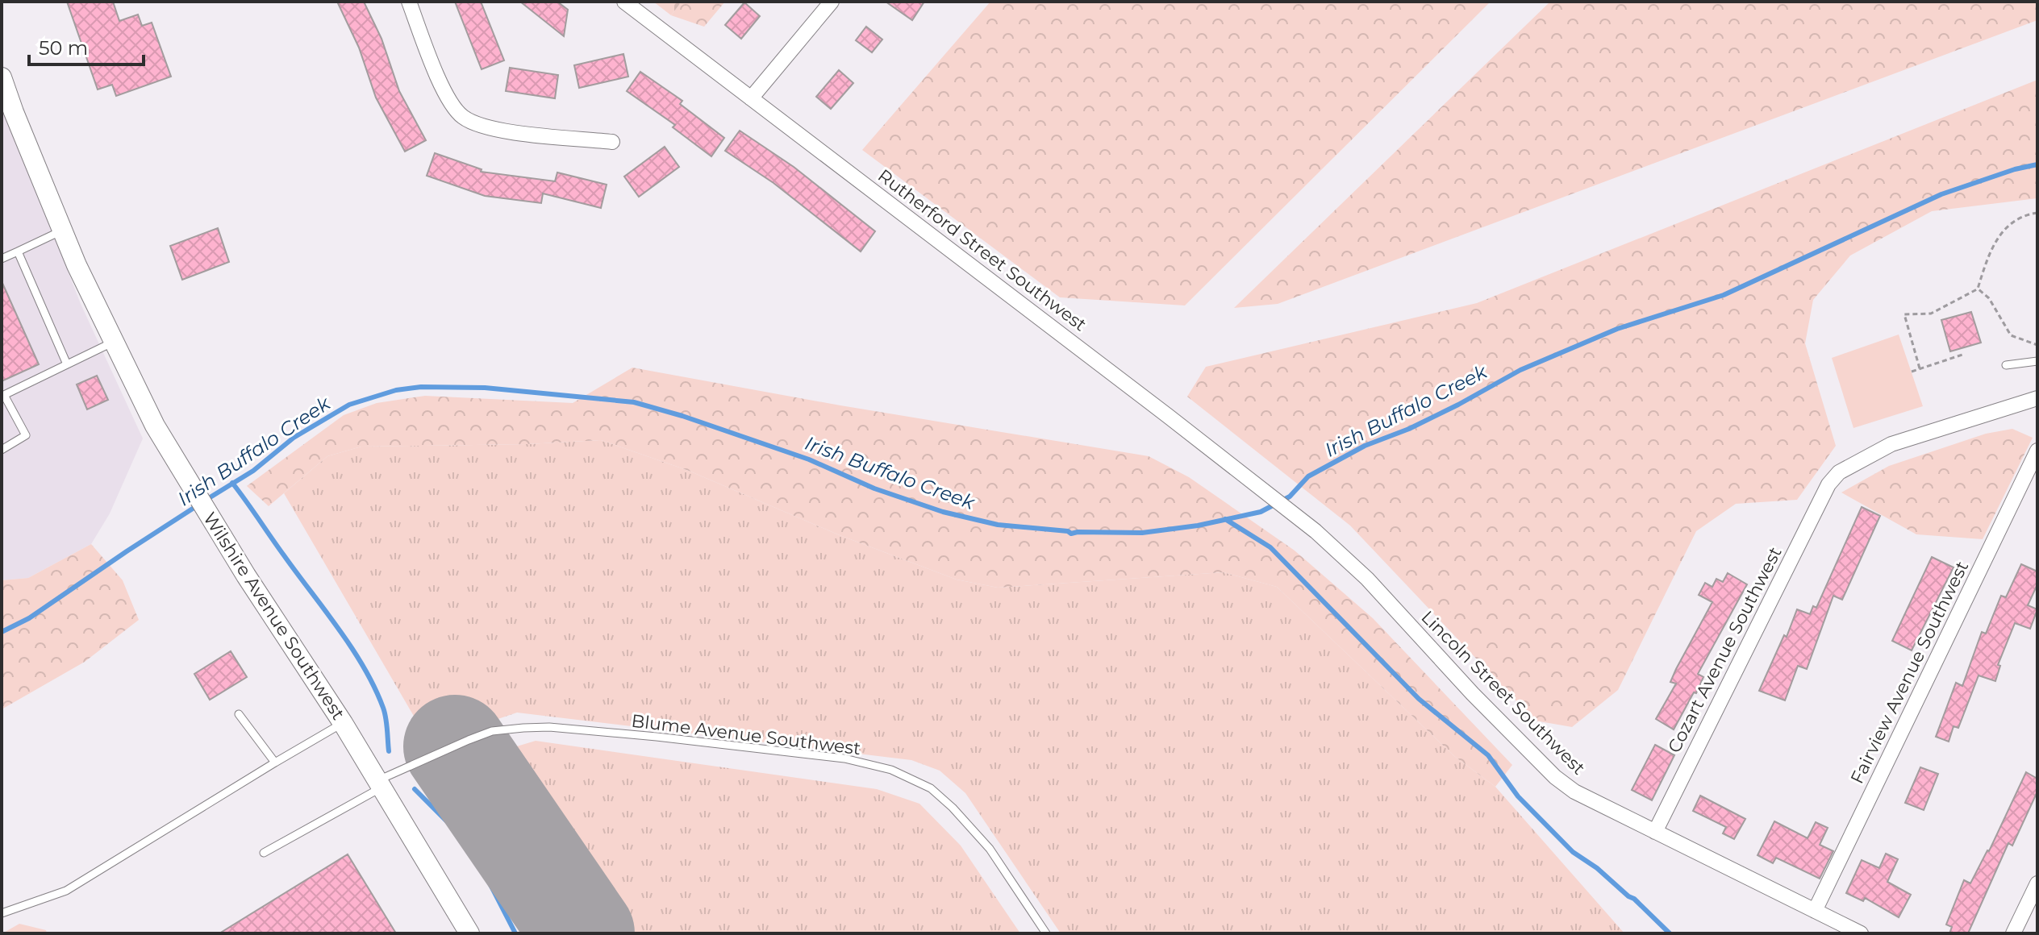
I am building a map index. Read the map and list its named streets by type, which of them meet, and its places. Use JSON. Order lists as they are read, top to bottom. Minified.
{"streets":{"street":["Rutherford Street Southwest","Wilshire Avenue Southwest","Cozart Avenue Southwest","Fairview Avenue Southwest","Lincoln Street Southwest"],"lane":["Blume Avenue Southwest"]},"crossings":[["Rutherford Street Southwest","Lincoln Street Southwest"],["Wilshire Avenue Southwest","Blume Avenue Southwest"],["Cozart Avenue Southwest","Lincoln Street Southwest"],["Fairview Avenue Southwest","Lincoln Street Southwest"]],"water":["Irish Buffalo Creek"],"scale_bar":"50 m"}
